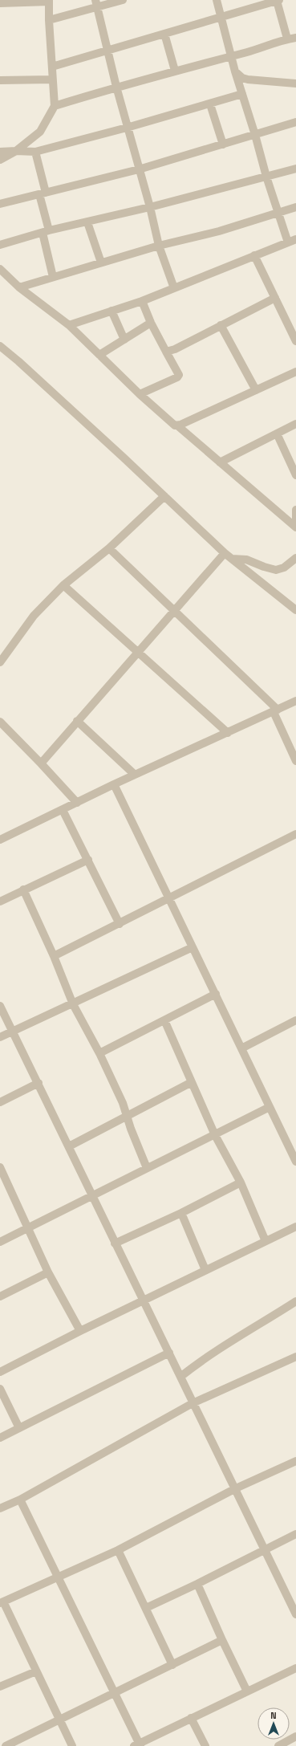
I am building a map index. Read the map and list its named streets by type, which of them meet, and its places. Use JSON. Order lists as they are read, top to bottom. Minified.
{"north":"top"}
